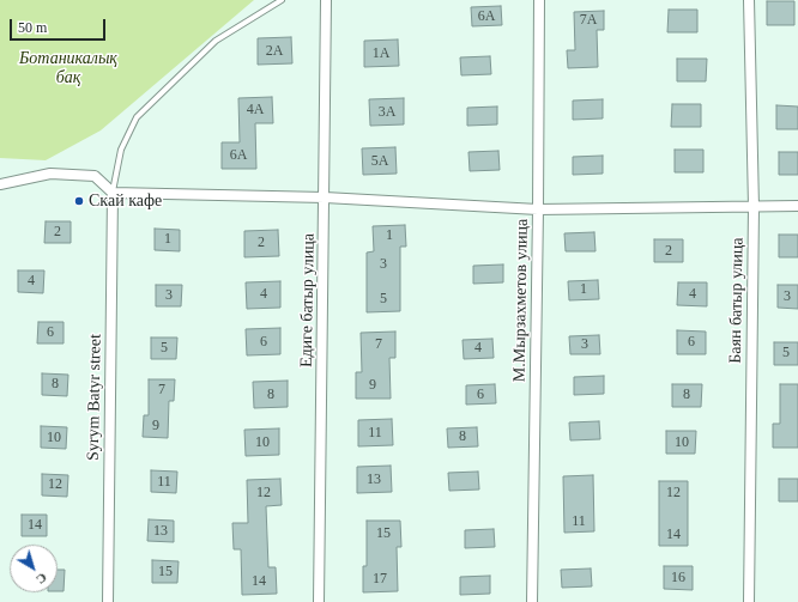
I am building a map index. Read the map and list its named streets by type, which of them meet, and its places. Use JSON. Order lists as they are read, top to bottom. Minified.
{"streets":{"street":["Едиге батыр улица","М.Мырзахметов улица","Баян батыр улица","Syrym Batyr street"]},"parks":["Ботаникалық бақ"],"places":["Скай кафе"],"house_numbers":["6А","7А","2А","1А","4А","3А","6А","5А","2","1","1","2","2","3","4","1","4","4","3","3","5","6","6","6","7","3","5","4","5","8","9","7","8","6","8","9","11","8","10","10","10","13","11","12","12","12","11","14","13","15","14","15","16","17","14"],"scale_bar":"50 m","north":"bottom right"}
